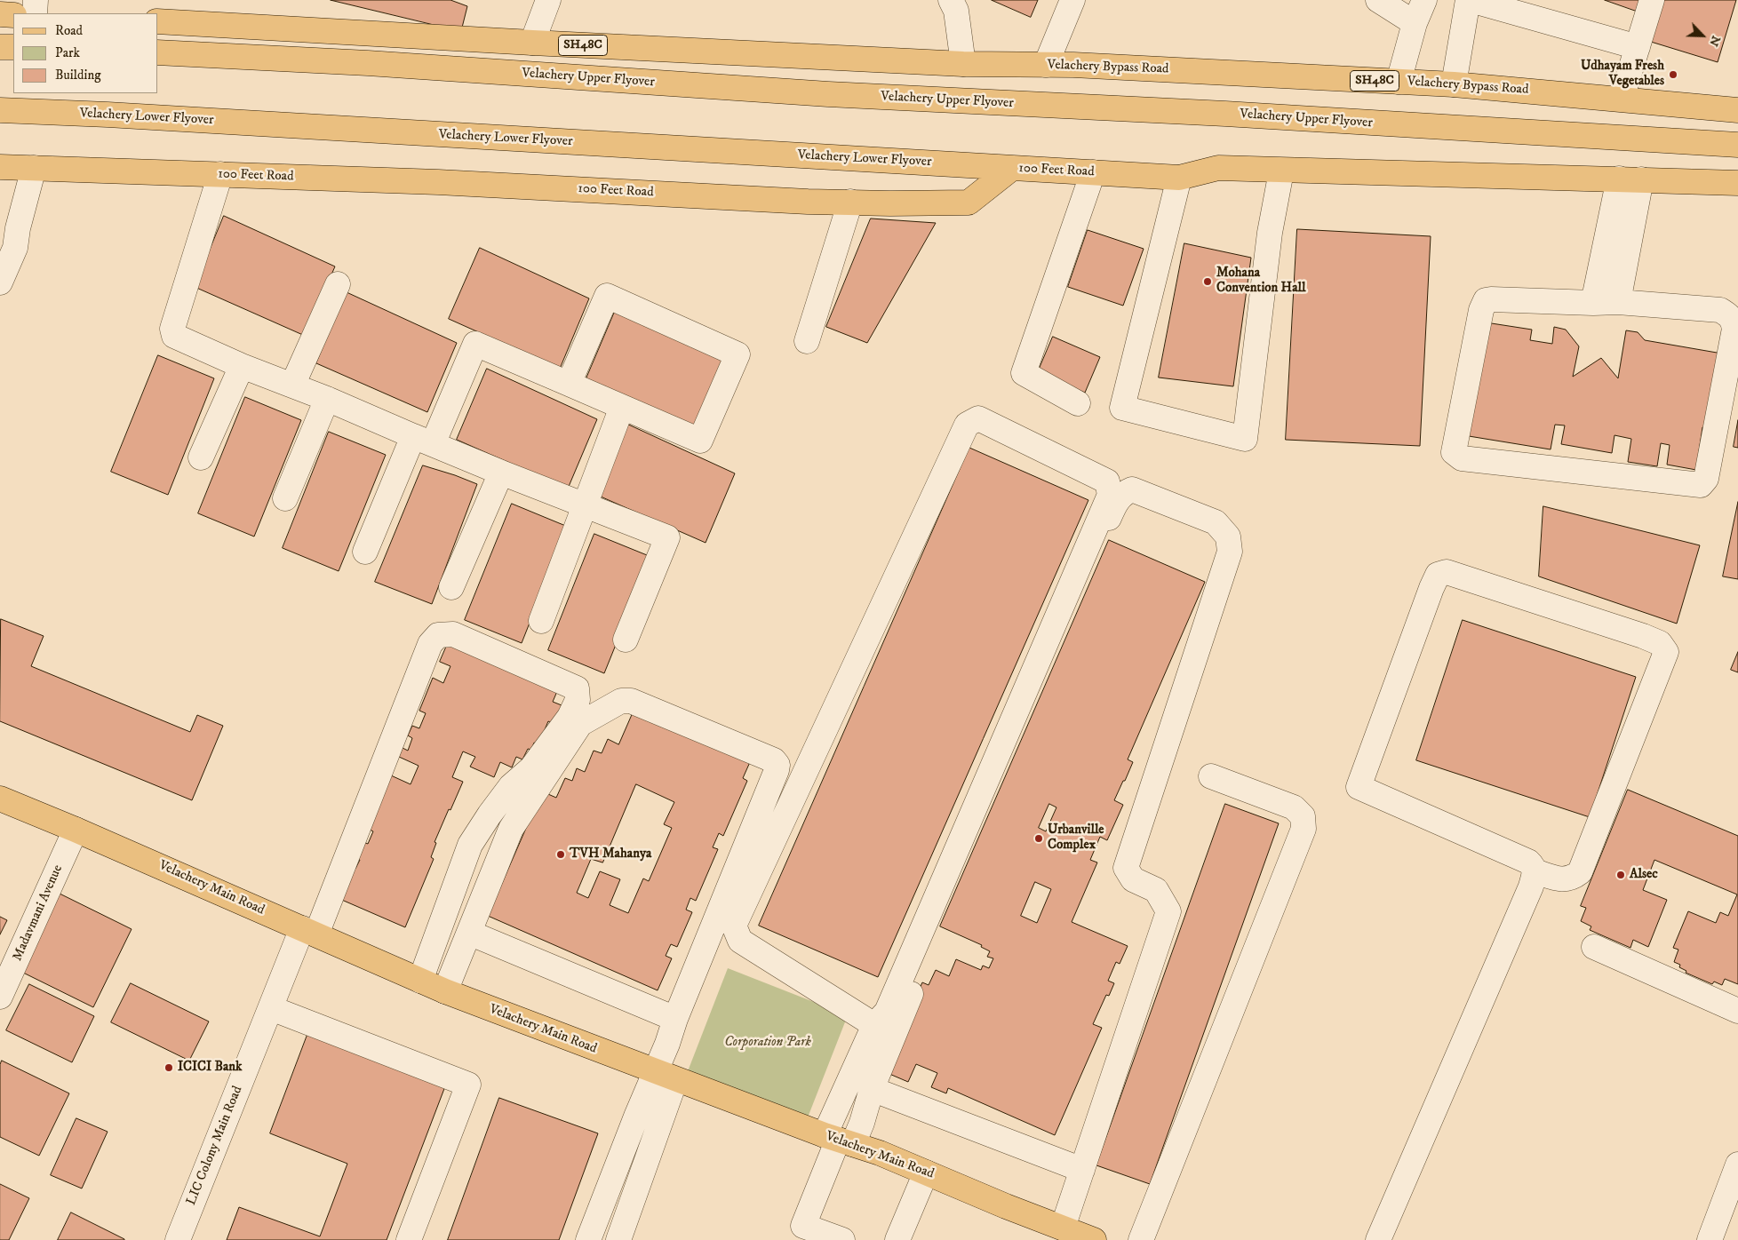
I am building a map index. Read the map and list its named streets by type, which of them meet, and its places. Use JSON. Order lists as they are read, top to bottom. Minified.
{"streets":{"main road":["SH48C","Velachery Bypass Road","Velachery Upper Flyover","Velachery Lower Flyover","100 Feet Road","Velachery Main Road"],"street":["Madavmani Avenue","LIC Colony Main Road"]},"crossings":[["SH48C","Velachery Bypass Road"],["Velachery Lower Flyover","100 Feet Road"],["Velachery Main Road","Madavmani Avenue"],["Velachery Main Road","LIC Colony Main Road"]],"parks":["Corporation Park"],"places":["Udhayam Fresh Vegetables","Mohana Convention Hall","Urbanville Complex","TVH Mahanya","Alsec","ICICI Bank"],"legend":["Road","Park","Building"],"north":"bottom right"}
